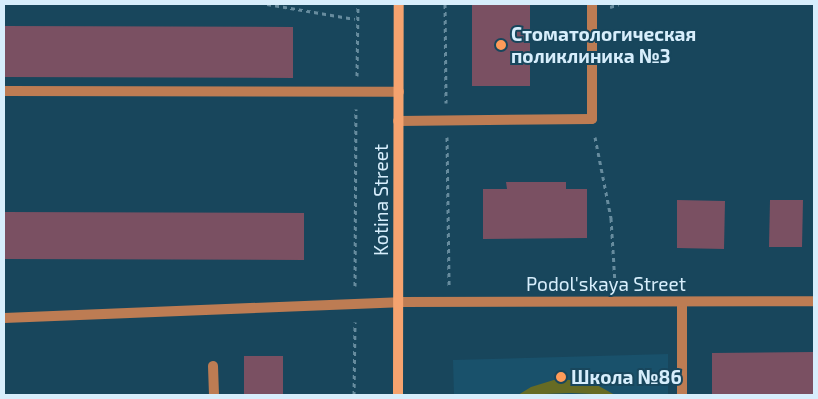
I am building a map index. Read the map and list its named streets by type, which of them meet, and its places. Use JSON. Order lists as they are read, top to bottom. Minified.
{"streets":{"street":["Kotina Street","Podol'skaya Street"]},"crossings":[["Kotina Street","Podol'skaya Street"]],"places":["Стоматологическая поликлиника №3","Школа №86"]}
